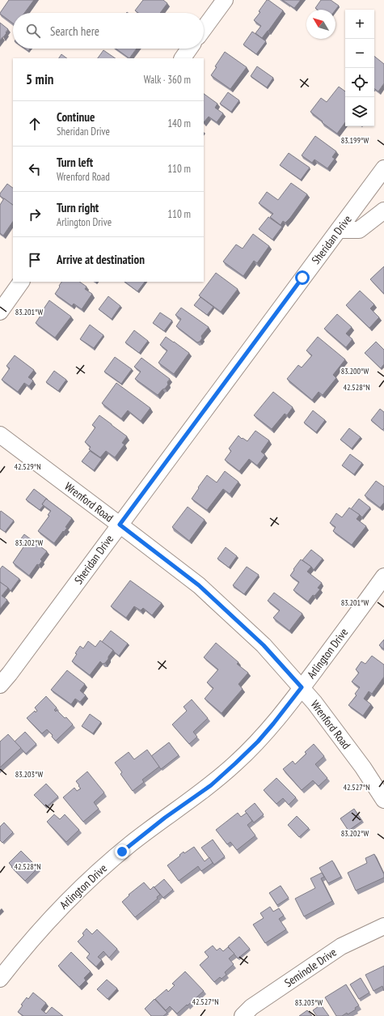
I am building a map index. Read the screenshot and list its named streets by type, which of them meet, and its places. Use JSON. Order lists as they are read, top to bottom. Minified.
{"streets":{"street":["Sheridan Drive","Wrenford Road","Arlington Drive","Seminole Drive"]},"crossings":[["Sheridan Drive","Wrenford Road"],["Wrenford Road","Arlington Drive"]],"north":"top left","page":{"map_buttons":["+","−"],"search":"Search here","heading":["5 min","Walk · 360 m"],"list":[["Continue","Sheridan Drive","140 m"],["Turn left","Wrenford Road","110 m"],["Turn right","Arlington Drive","110 m"],"Arrive at destination"]},"coordinates":["83.199°W","83.201°W","83.200°W","42.528°N","42.529°N","83.202°W","83.203°W","42.527°N"]}
